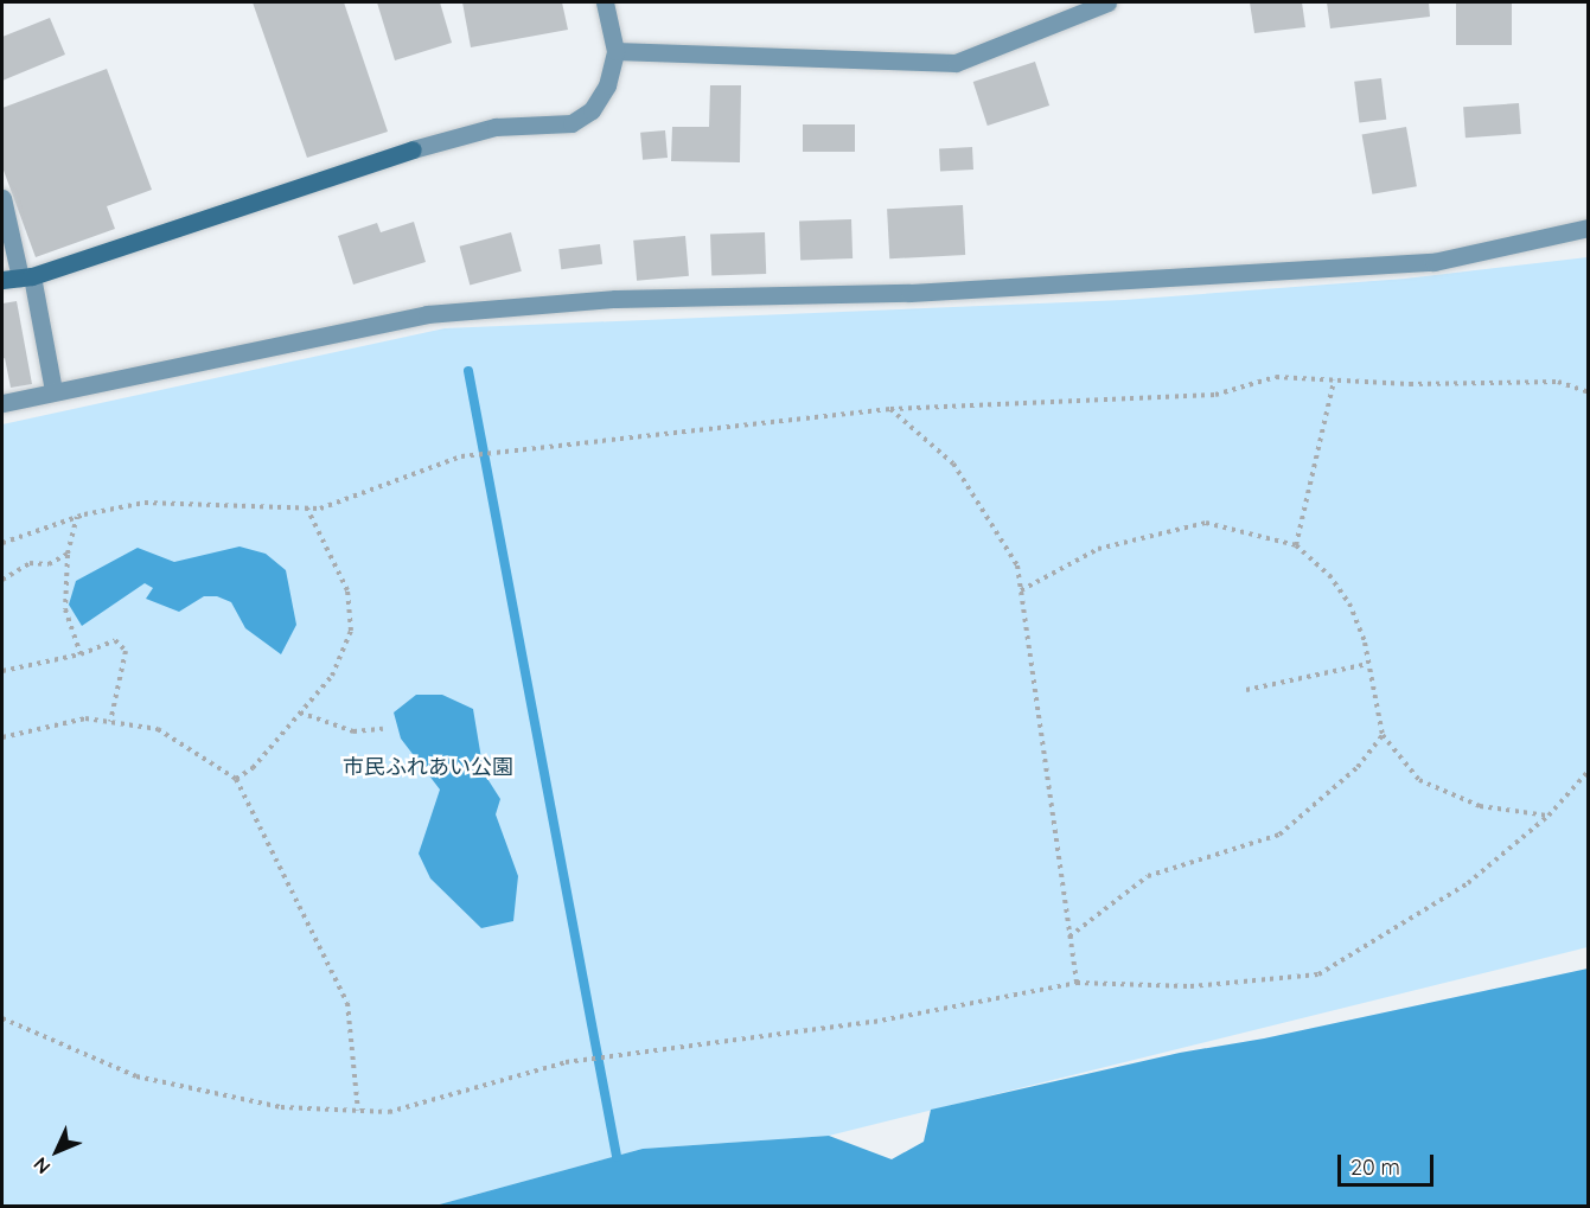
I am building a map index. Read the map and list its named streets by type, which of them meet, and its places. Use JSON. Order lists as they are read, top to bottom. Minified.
{"parks":["市民ふれあい公園"],"scale_bar":"20 m","north":"bottom left"}
